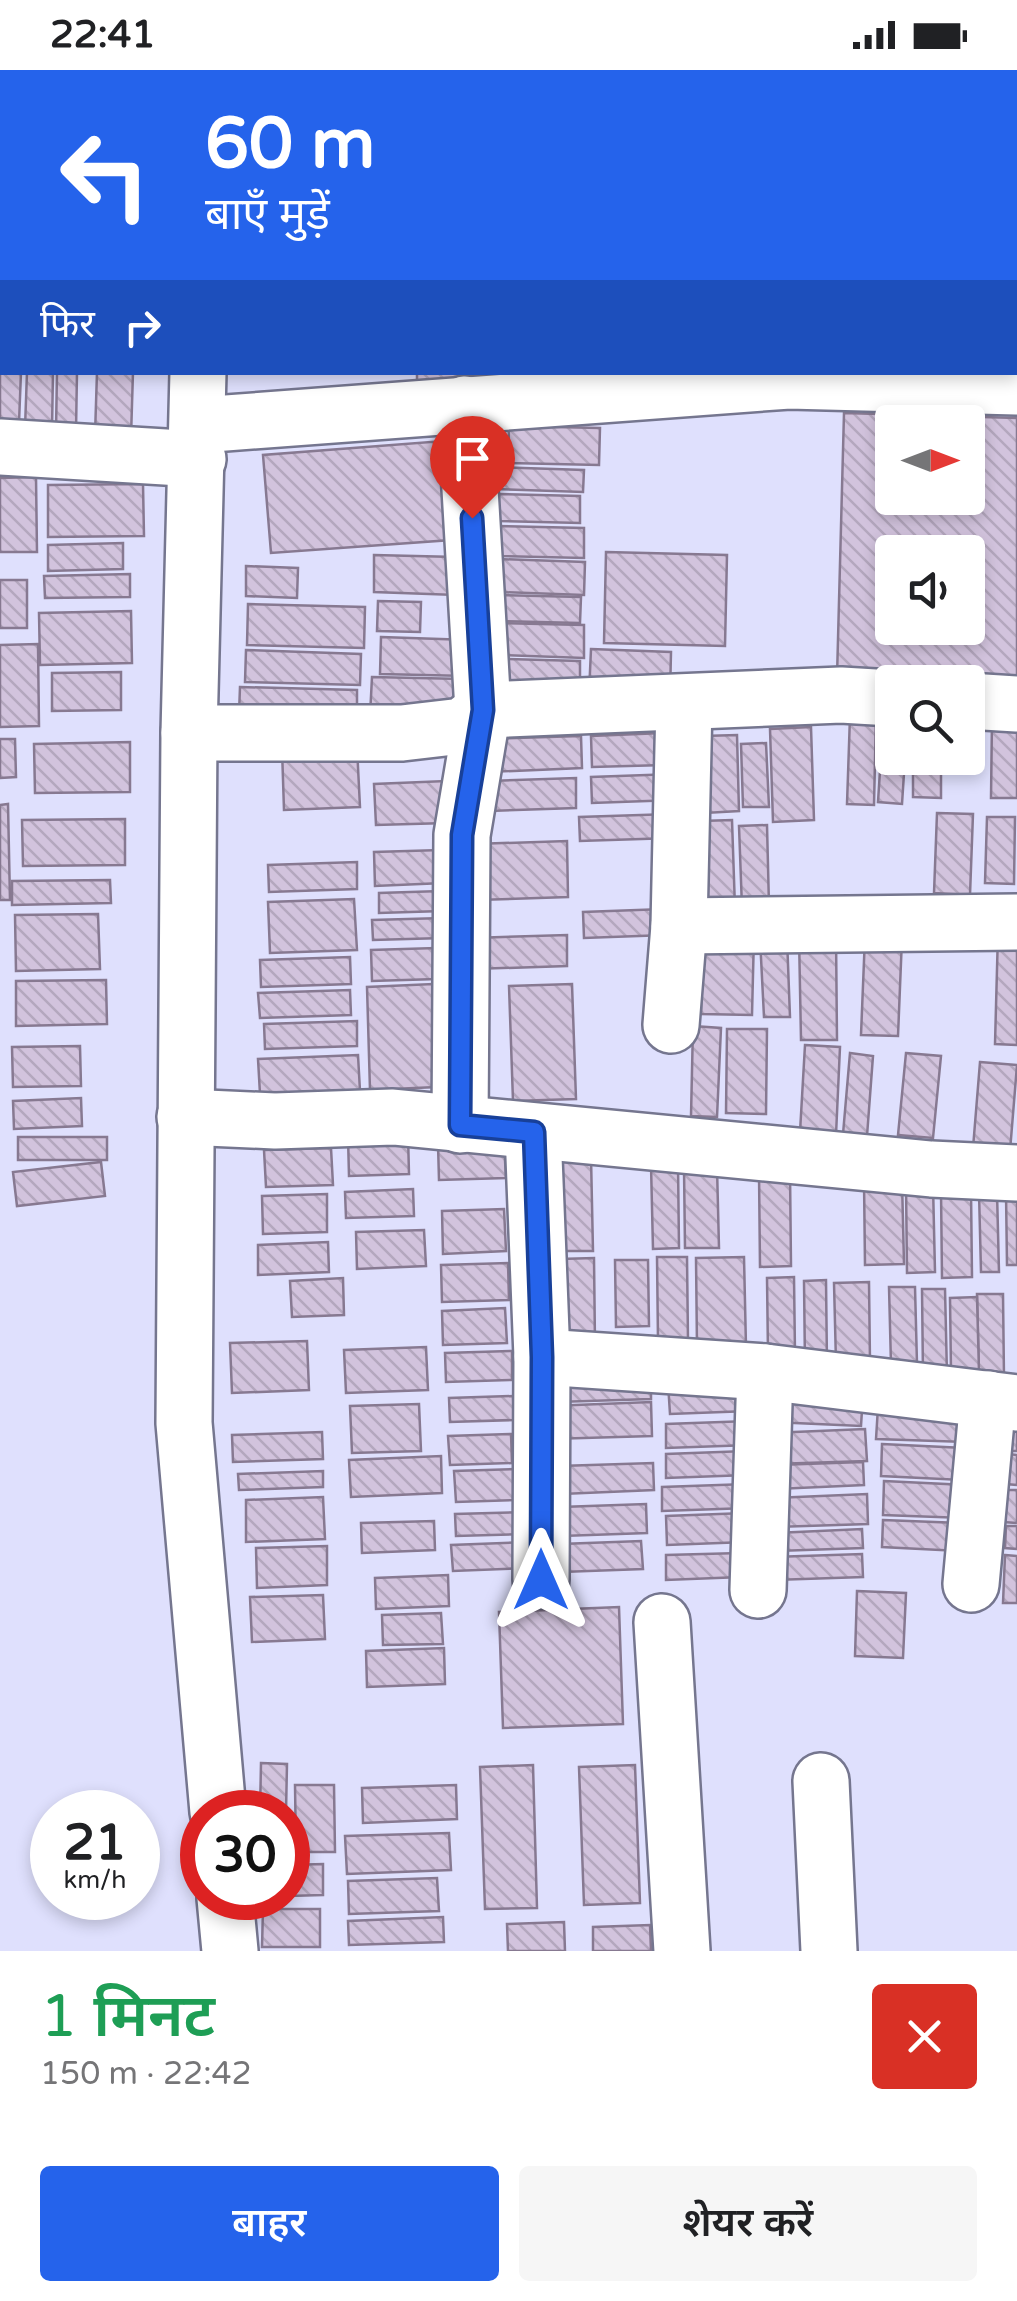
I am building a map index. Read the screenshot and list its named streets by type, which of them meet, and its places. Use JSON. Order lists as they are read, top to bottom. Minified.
{"north":"right","page":{"status":"22:41","turn":["60 m","बाएँ मुड़ें"],"then":"फिर","speed":"21 km/h","limit":"30","heading":["1 मिनट","150 m · 22:42"],"buttons":["बाहर","शेयर करें"]}}
